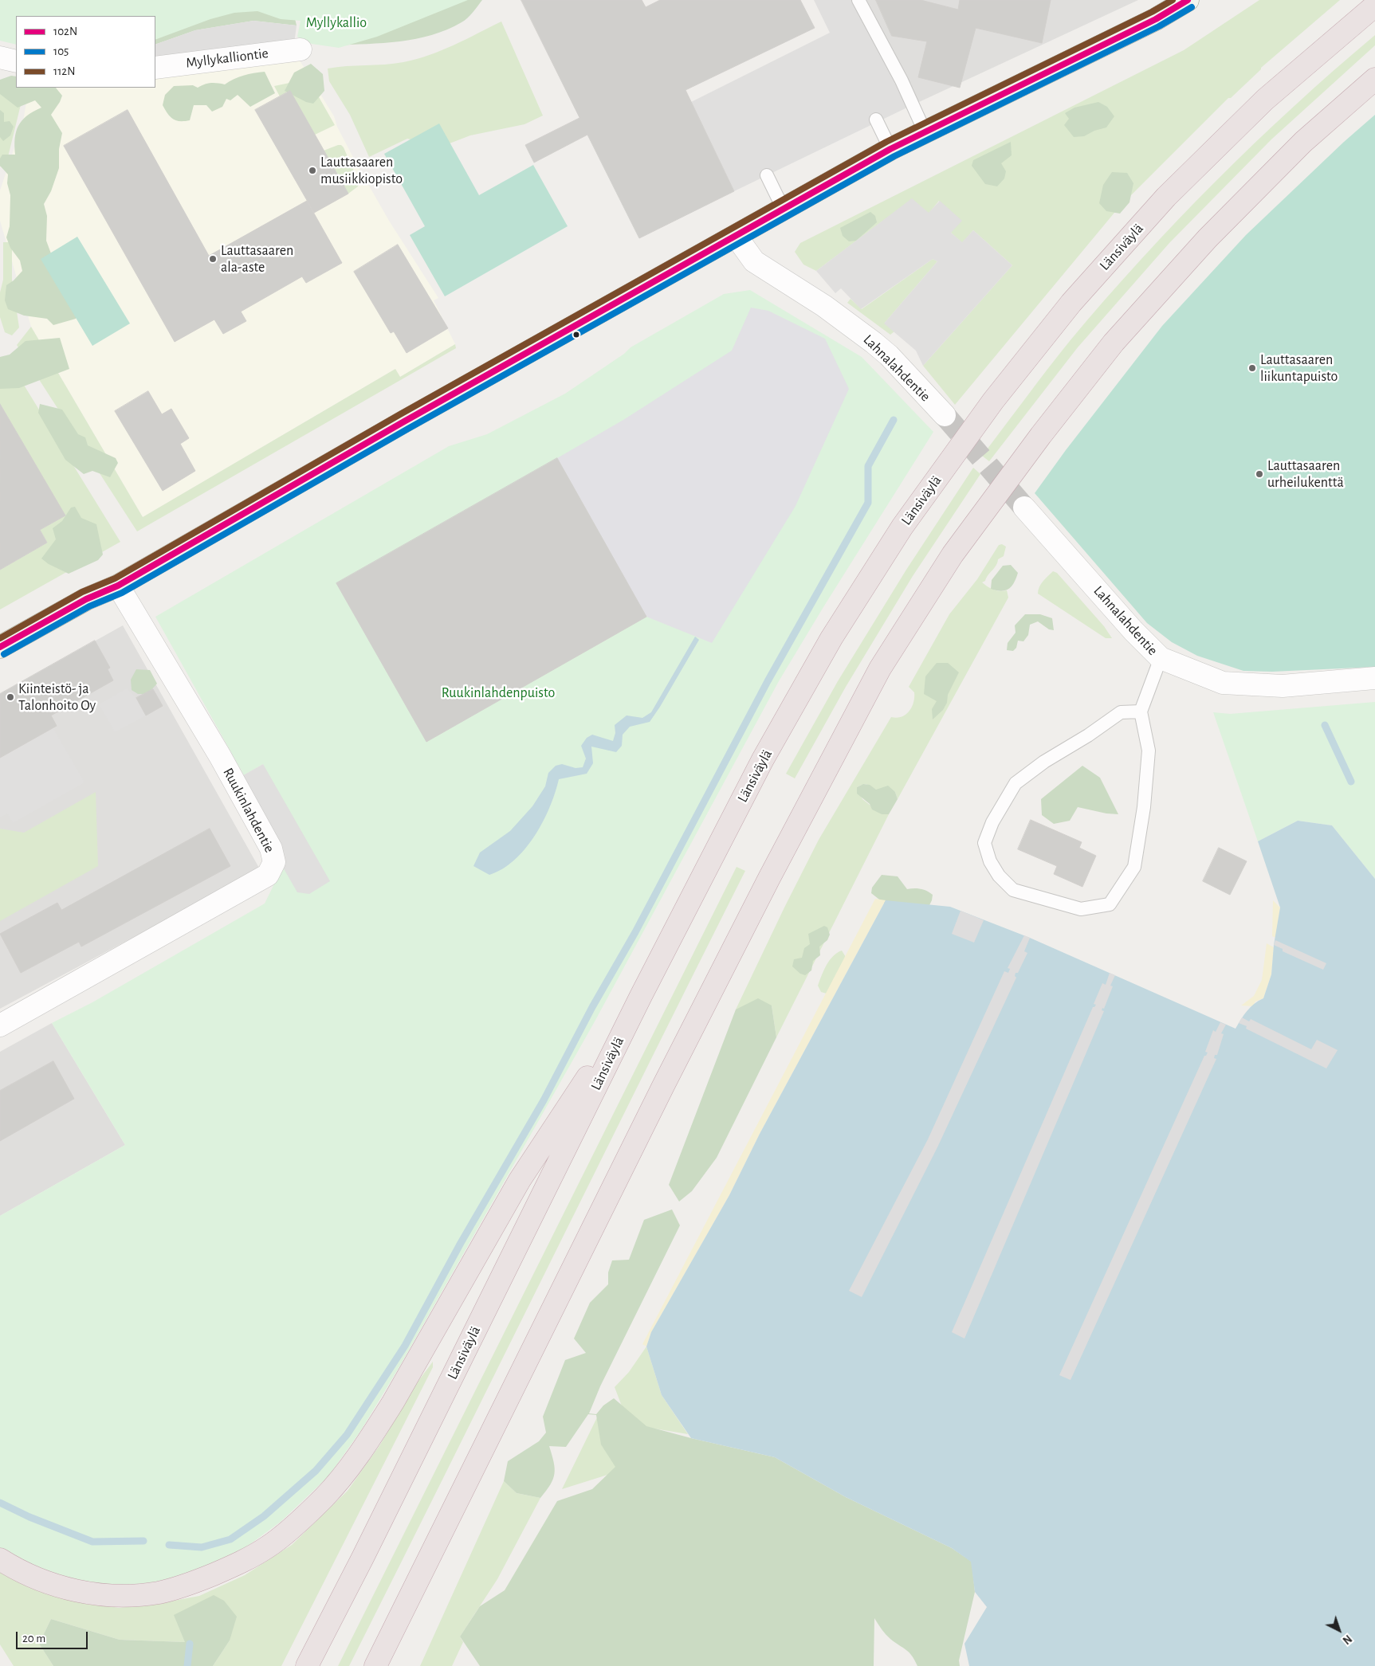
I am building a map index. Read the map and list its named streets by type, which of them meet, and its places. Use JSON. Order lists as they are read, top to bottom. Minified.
{"streets":{"highway":["Länsiväylä"],"street":["Myllykalliontie","Lahnalahdentie","Ruukinlahdentie"]},"parks":["Myllykallio","Ruukinlahdenpuisto"],"places":["Lauttasaaren musiikkiopisto","Lauttasaaren ala-aste","Lauttasaaren liikuntapuisto","Lauttasaaren urheilukenttä","Kiinteistö- ja Talonhoito Oy"],"lines":["transit line 102N","transit line 112N","transit line 105"],"legend":["102N","105","112N"],"scale_bar":"20 m","north":"bottom right"}
